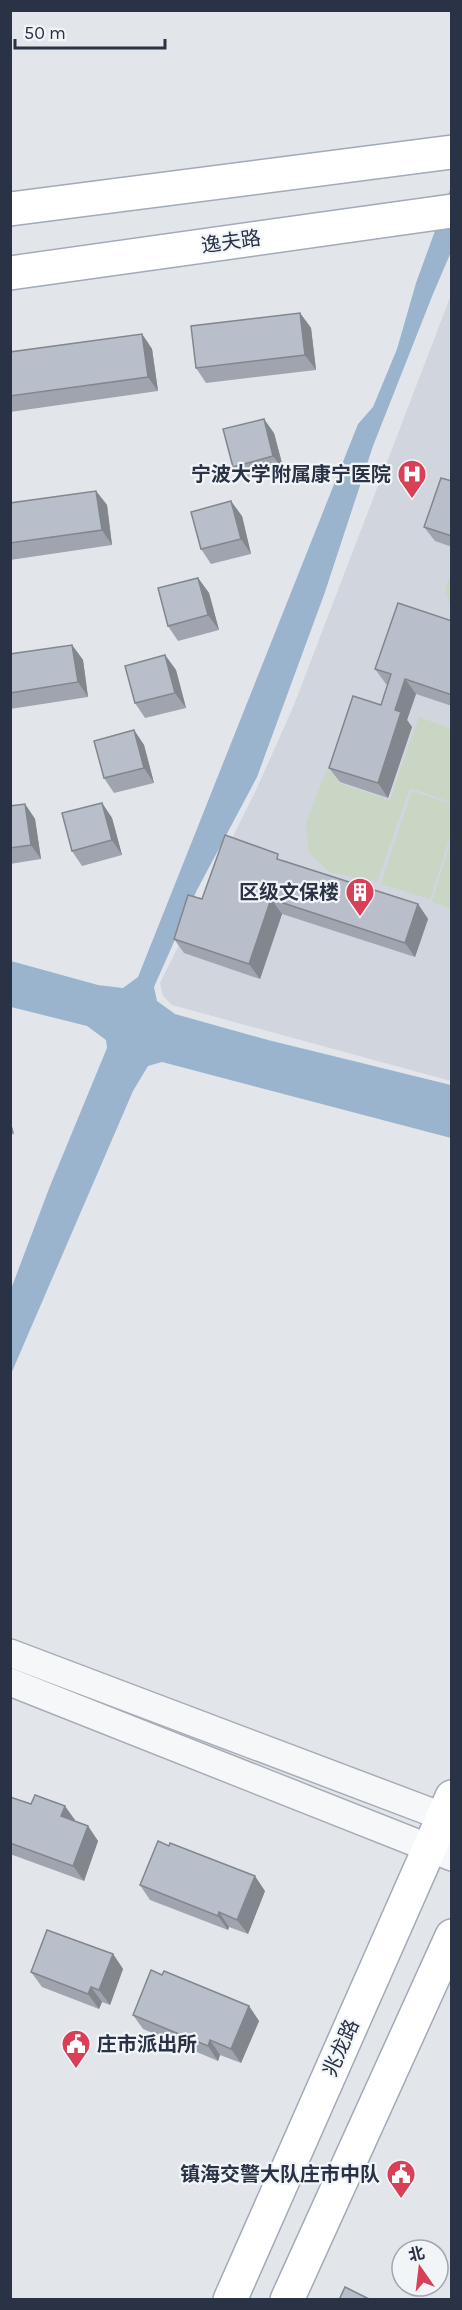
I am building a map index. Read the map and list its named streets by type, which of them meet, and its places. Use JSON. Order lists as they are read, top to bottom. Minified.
{"streets":{"main road":["逸夫路","兆龙路"]},"places":{"hospital":["宁波大学附属康宁医院"],"building":["区级文保楼"],"public building":["庄市派出所","镇海交警大队庄市中队"]},"scale_bar":"50 m","north":"top"}
